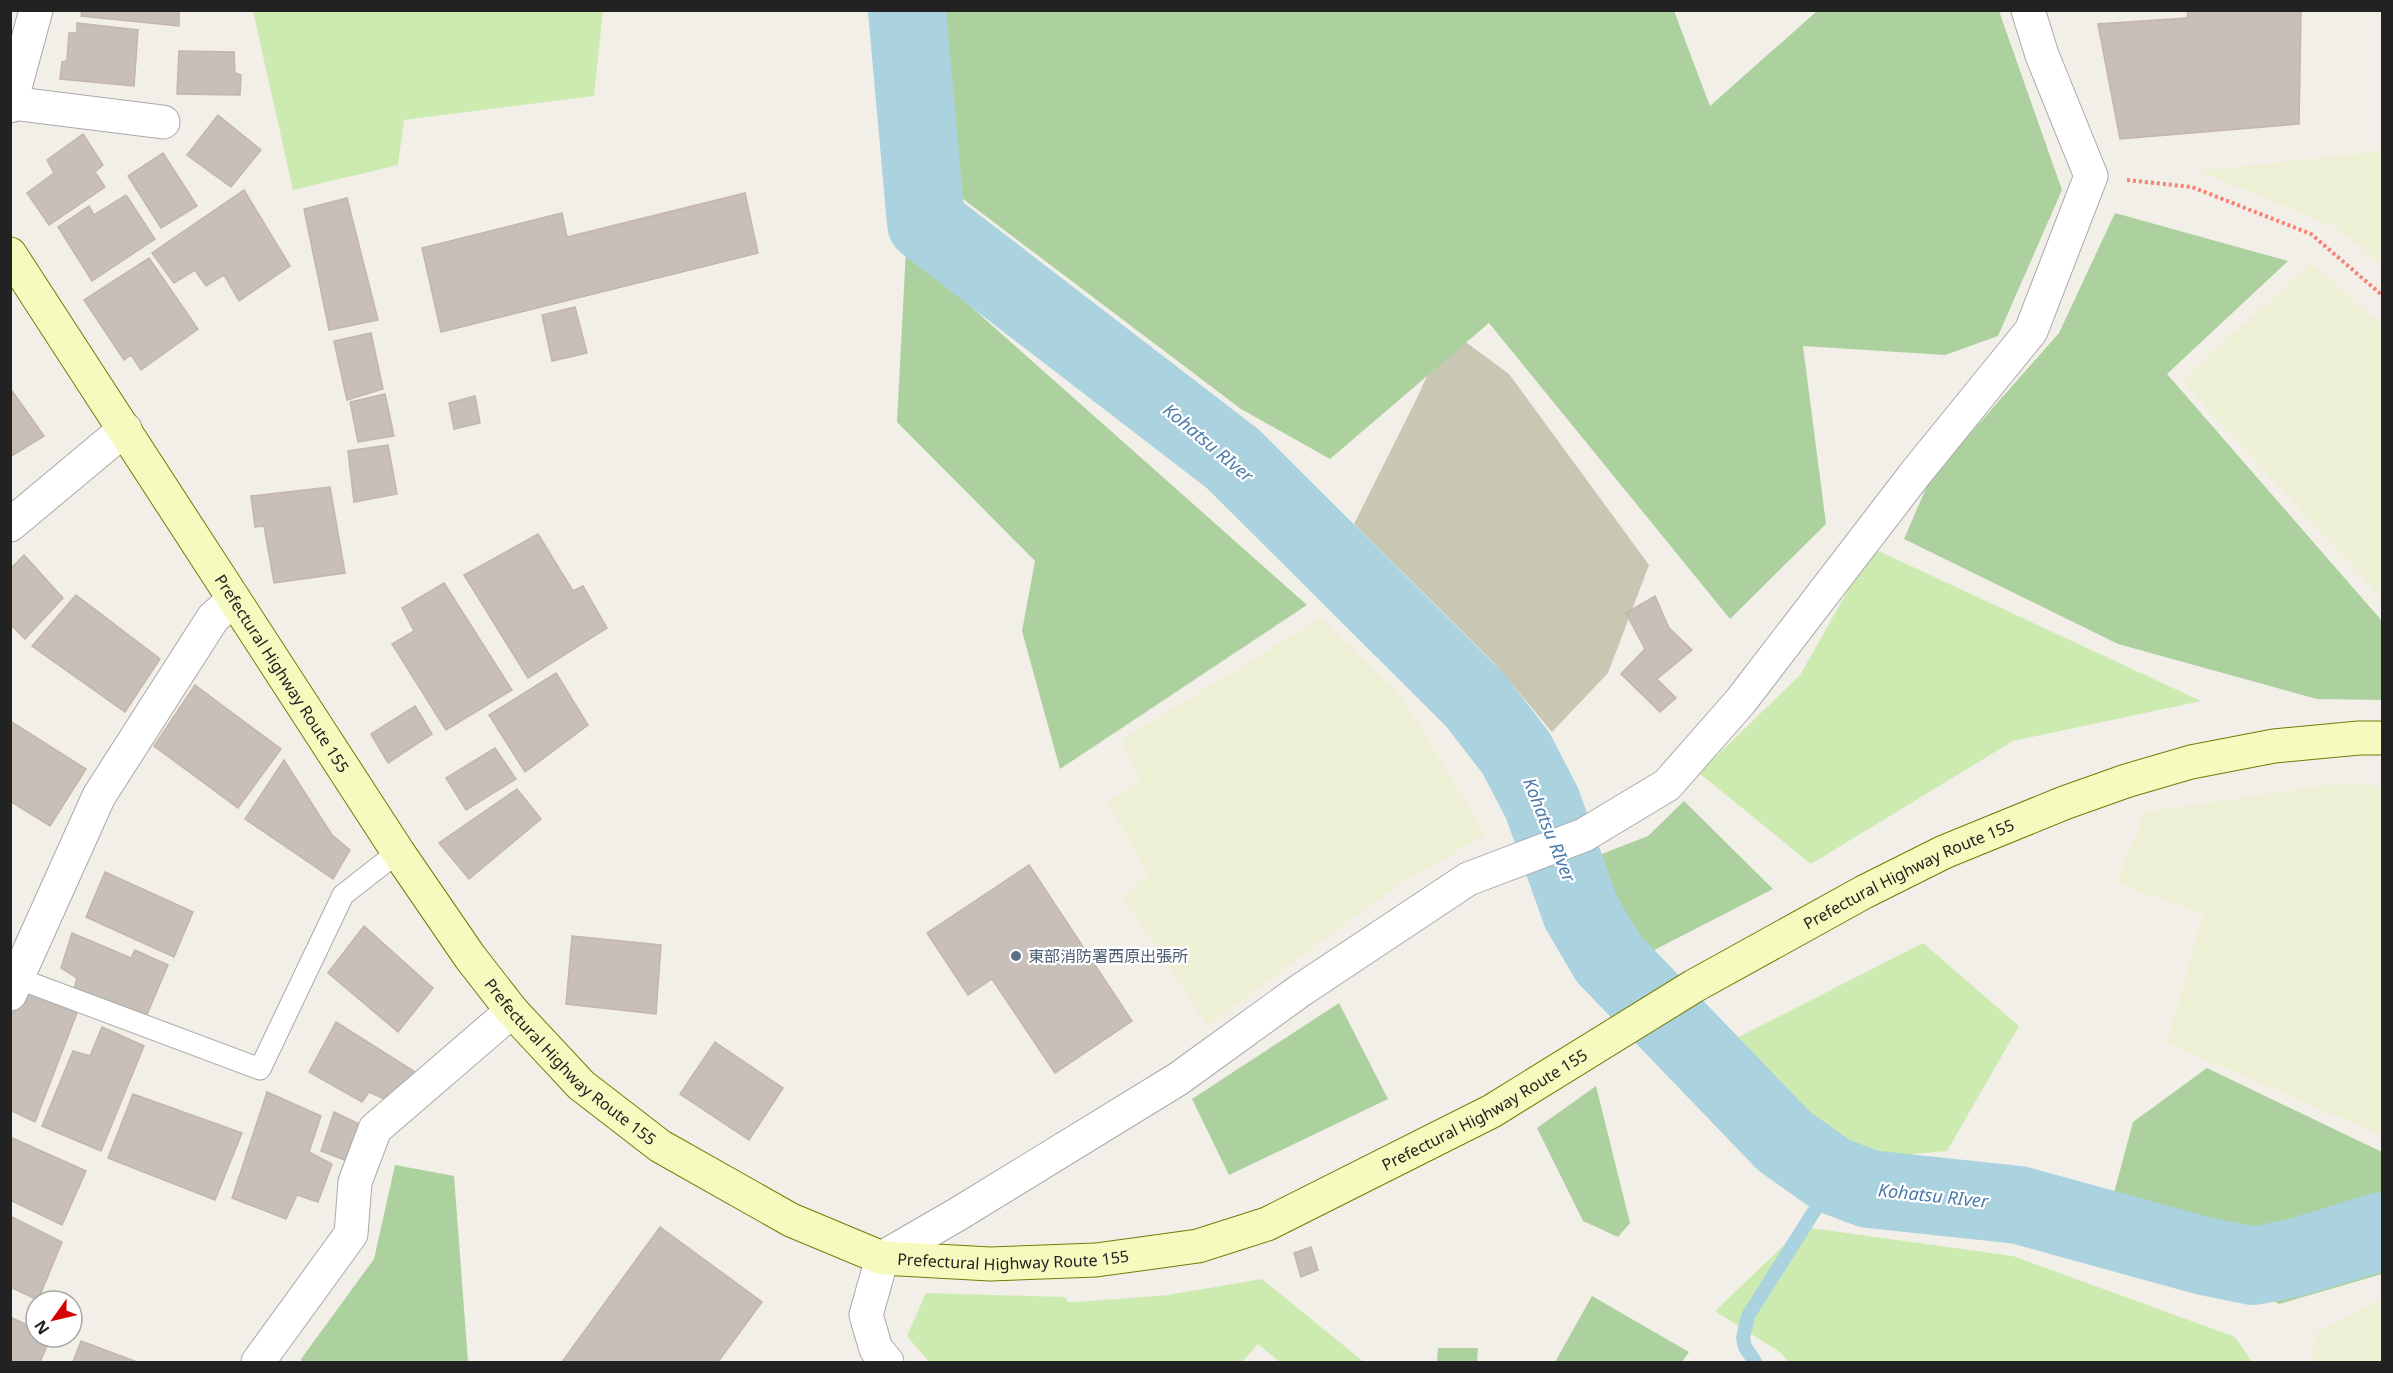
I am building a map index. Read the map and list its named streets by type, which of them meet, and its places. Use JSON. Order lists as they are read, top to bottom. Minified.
{"streets":{"main road":["Prefectural Highway Route 155"]},"water":["Kohatsu RIver"],"places":["東部消防署西原出張所"],"north":"bottom left"}
